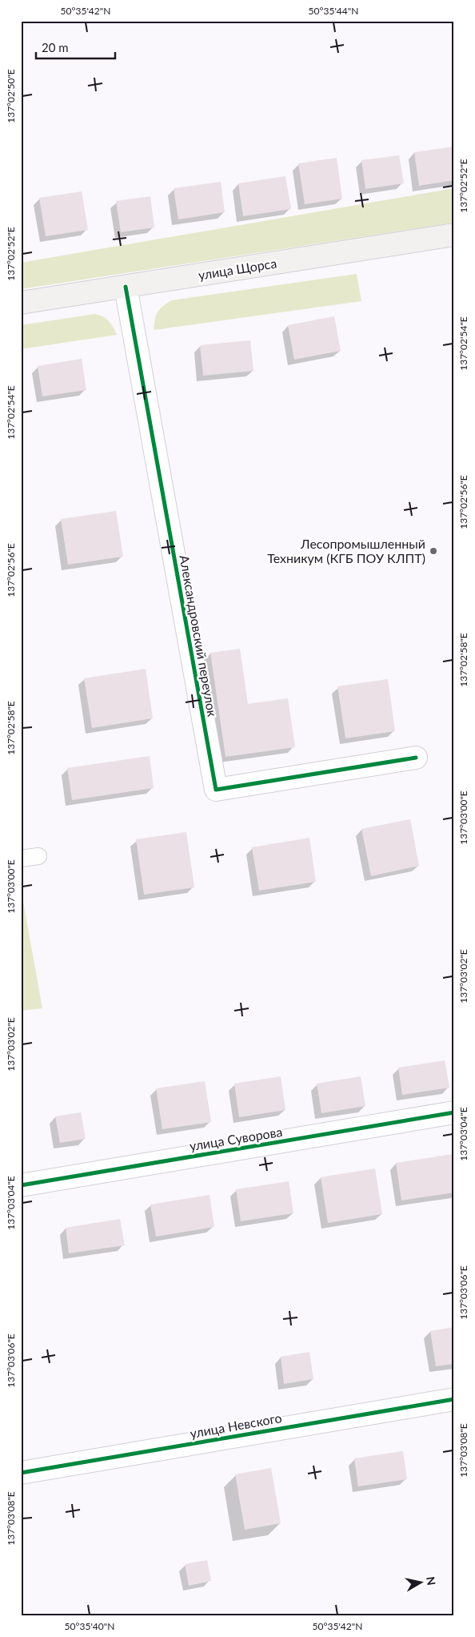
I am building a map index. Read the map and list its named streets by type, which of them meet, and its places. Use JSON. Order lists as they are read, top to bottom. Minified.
{"streets":{"street":["улица Щорса","Александровский переулок","улица Суворова","улица Невского"]},"crossings":[["улица Щорса","Александровский переулок"]],"places":["Лесопромышленный Техникум (КГБ ПОУ КЛПТ)"],"scale_bar":"20 m","north":"right","coordinates":["50°35'42\"N","50°35'44\"N","137°02'50\"E","137°02'52\"E","137°02'54\"E","137°02'56\"E","137°02'58\"E","137°03'00\"E","137°03'02\"E","137°03'04\"E","137°03'06\"E","137°03'08\"E","50°35'40\"N"]}
